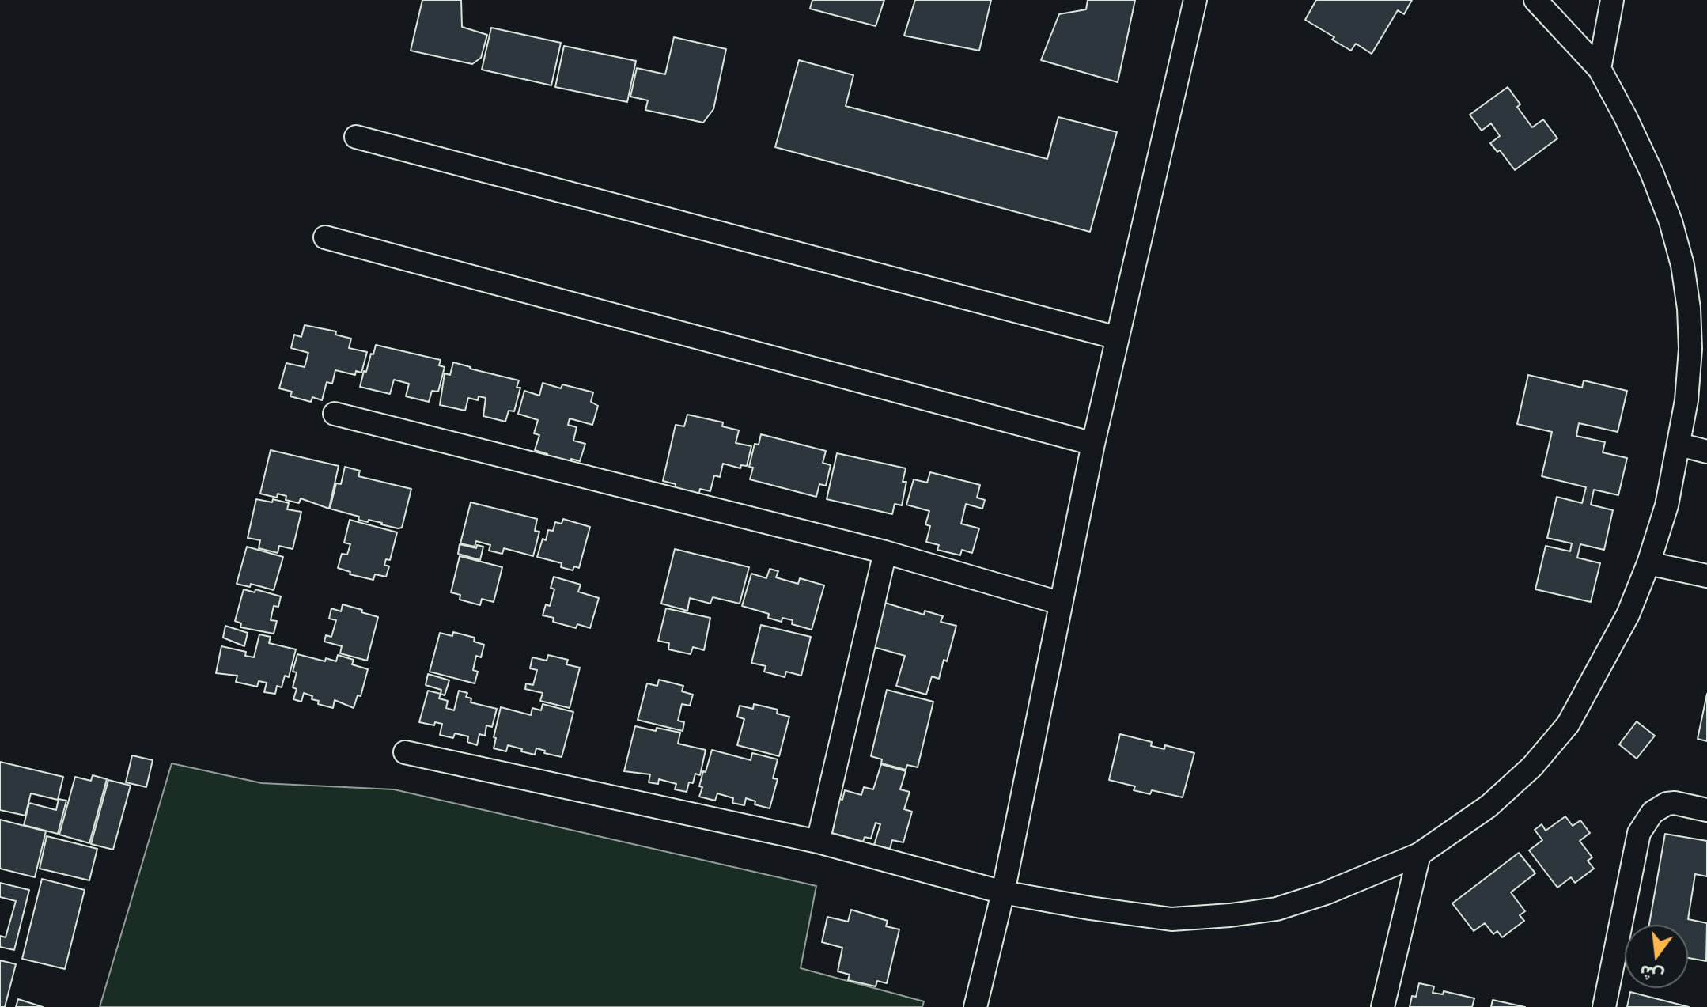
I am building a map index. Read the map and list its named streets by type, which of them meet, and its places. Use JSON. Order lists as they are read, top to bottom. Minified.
{"north":"bottom"}
